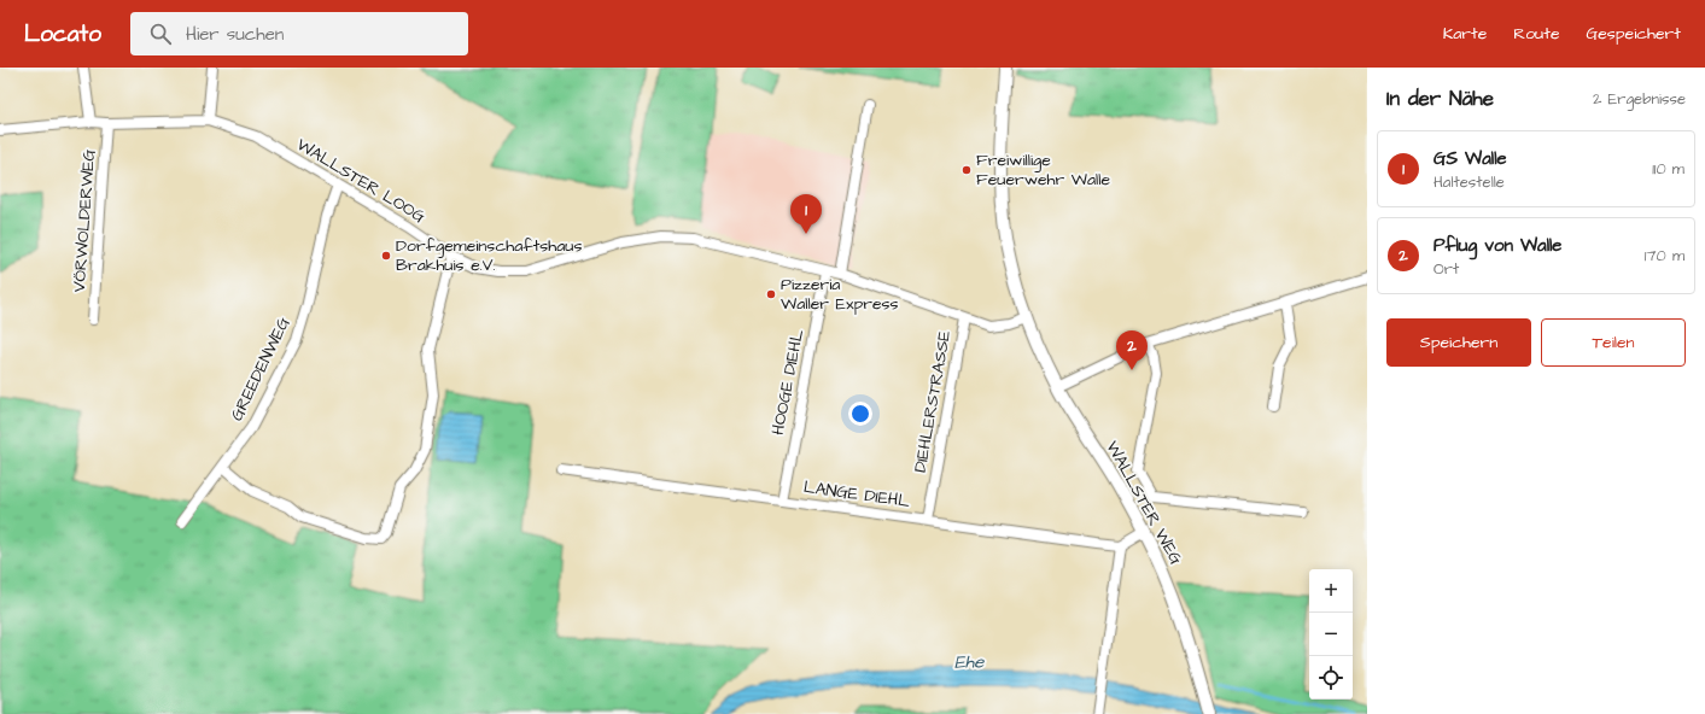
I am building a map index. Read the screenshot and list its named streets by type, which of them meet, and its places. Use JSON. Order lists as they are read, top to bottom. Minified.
{"streets":{"street":["WALLSTER LOOG","VÖRWOLDERWEG","GREEDENWEG","HOOGE DIEHL","DIEHLERSTRASSE","LANGE DIEHL","WALLSTER WEG"]},"crossings":[["WALLSTER LOOG","VÖRWOLDERWEG"],["WALLSTER LOOG","GREEDENWEG"],["WALLSTER LOOG","HOOGE DIEHL"],["WALLSTER LOOG","DIEHLERSTRASSE"],["WALLSTER LOOG","WALLSTER WEG"],["HOOGE DIEHL","LANGE DIEHL"],["DIEHLERSTRASSE","LANGE DIEHL"]],"water":["Ehe"],"places":["Freiwillige Feuerwehr Walle","Dorfgemeinschaftshaus Brakhuis e.V.","Pizzeria Waller Express"],"page":{"header":"Locato","search":"Hier suchen","nav":["Karte","Route","Gespeichert"],"heading":["In der Nähe","2 Ergebnisse"],"list":[{"mark":"1","name":"GS Walle","note":"Haltestelle","value":"110 m"},{"mark":"2","name":"Pflug von Walle","note":"Ort","value":"170 m"}],"pins":["1","2"],"buttons":["Speichern","Teilen"],"map_buttons":["+","−"]}}
